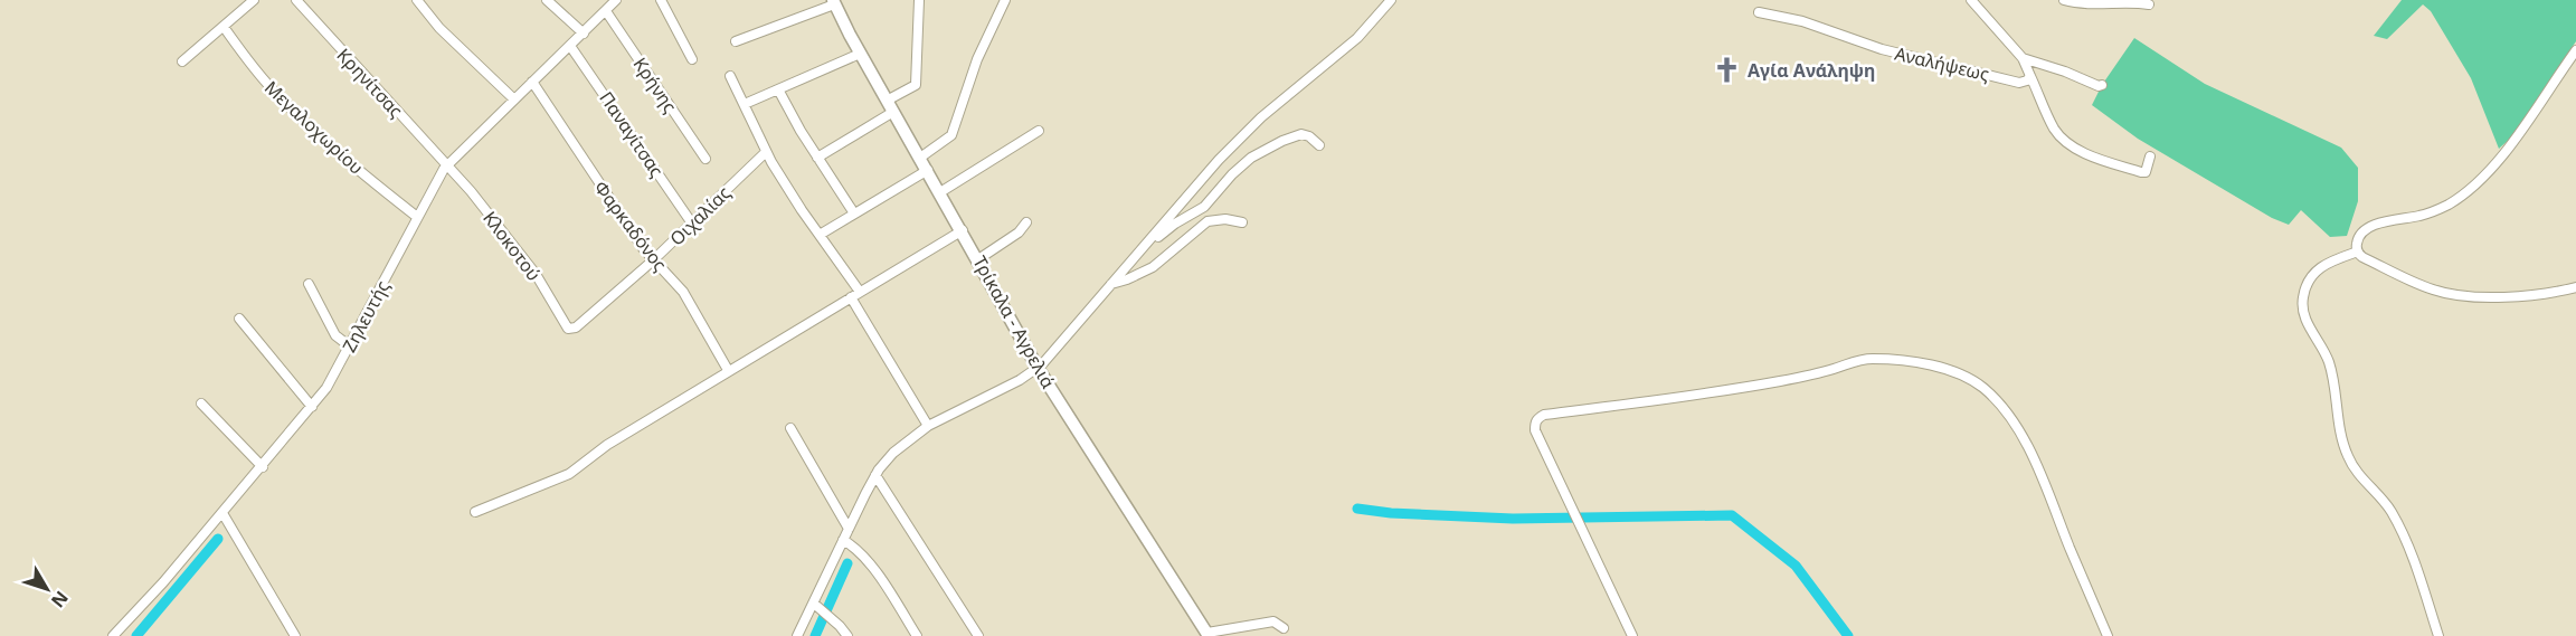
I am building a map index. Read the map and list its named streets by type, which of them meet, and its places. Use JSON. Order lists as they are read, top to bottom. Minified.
{"streets":{"main road":["Τρίκαλα - Αγρελιά"],"street":["Αναλήψεως","Κρηνίτσας","Κρήνης","Μεγαλοχωρίου","Παναγίτσας","Οιχαλίας","Φαρκαδόνος","Κλοκοτού","Ζηλευτής"]},"crossings":[["Κρηνίτσας","Κλοκοτού"],["Κρηνίτσας","Ζηλευτής"],["Κρήνης","Ζηλευτής"],["Μεγαλοχωρίου","Ζηλευτής"],["Παναγίτσας","Οιχαλίας"],["Παναγίτσας","Ζηλευτής"],["Οιχαλίας","Φαρκαδόνος"],["Οιχαλίας","Κλοκοτού"],["Φαρκαδόνος","Ζηλευτής"],["Κλοκοτού","Ζηλευτής"]],"places":{"church":["Αγία Ανάληψη"]},"north":"bottom right"}
